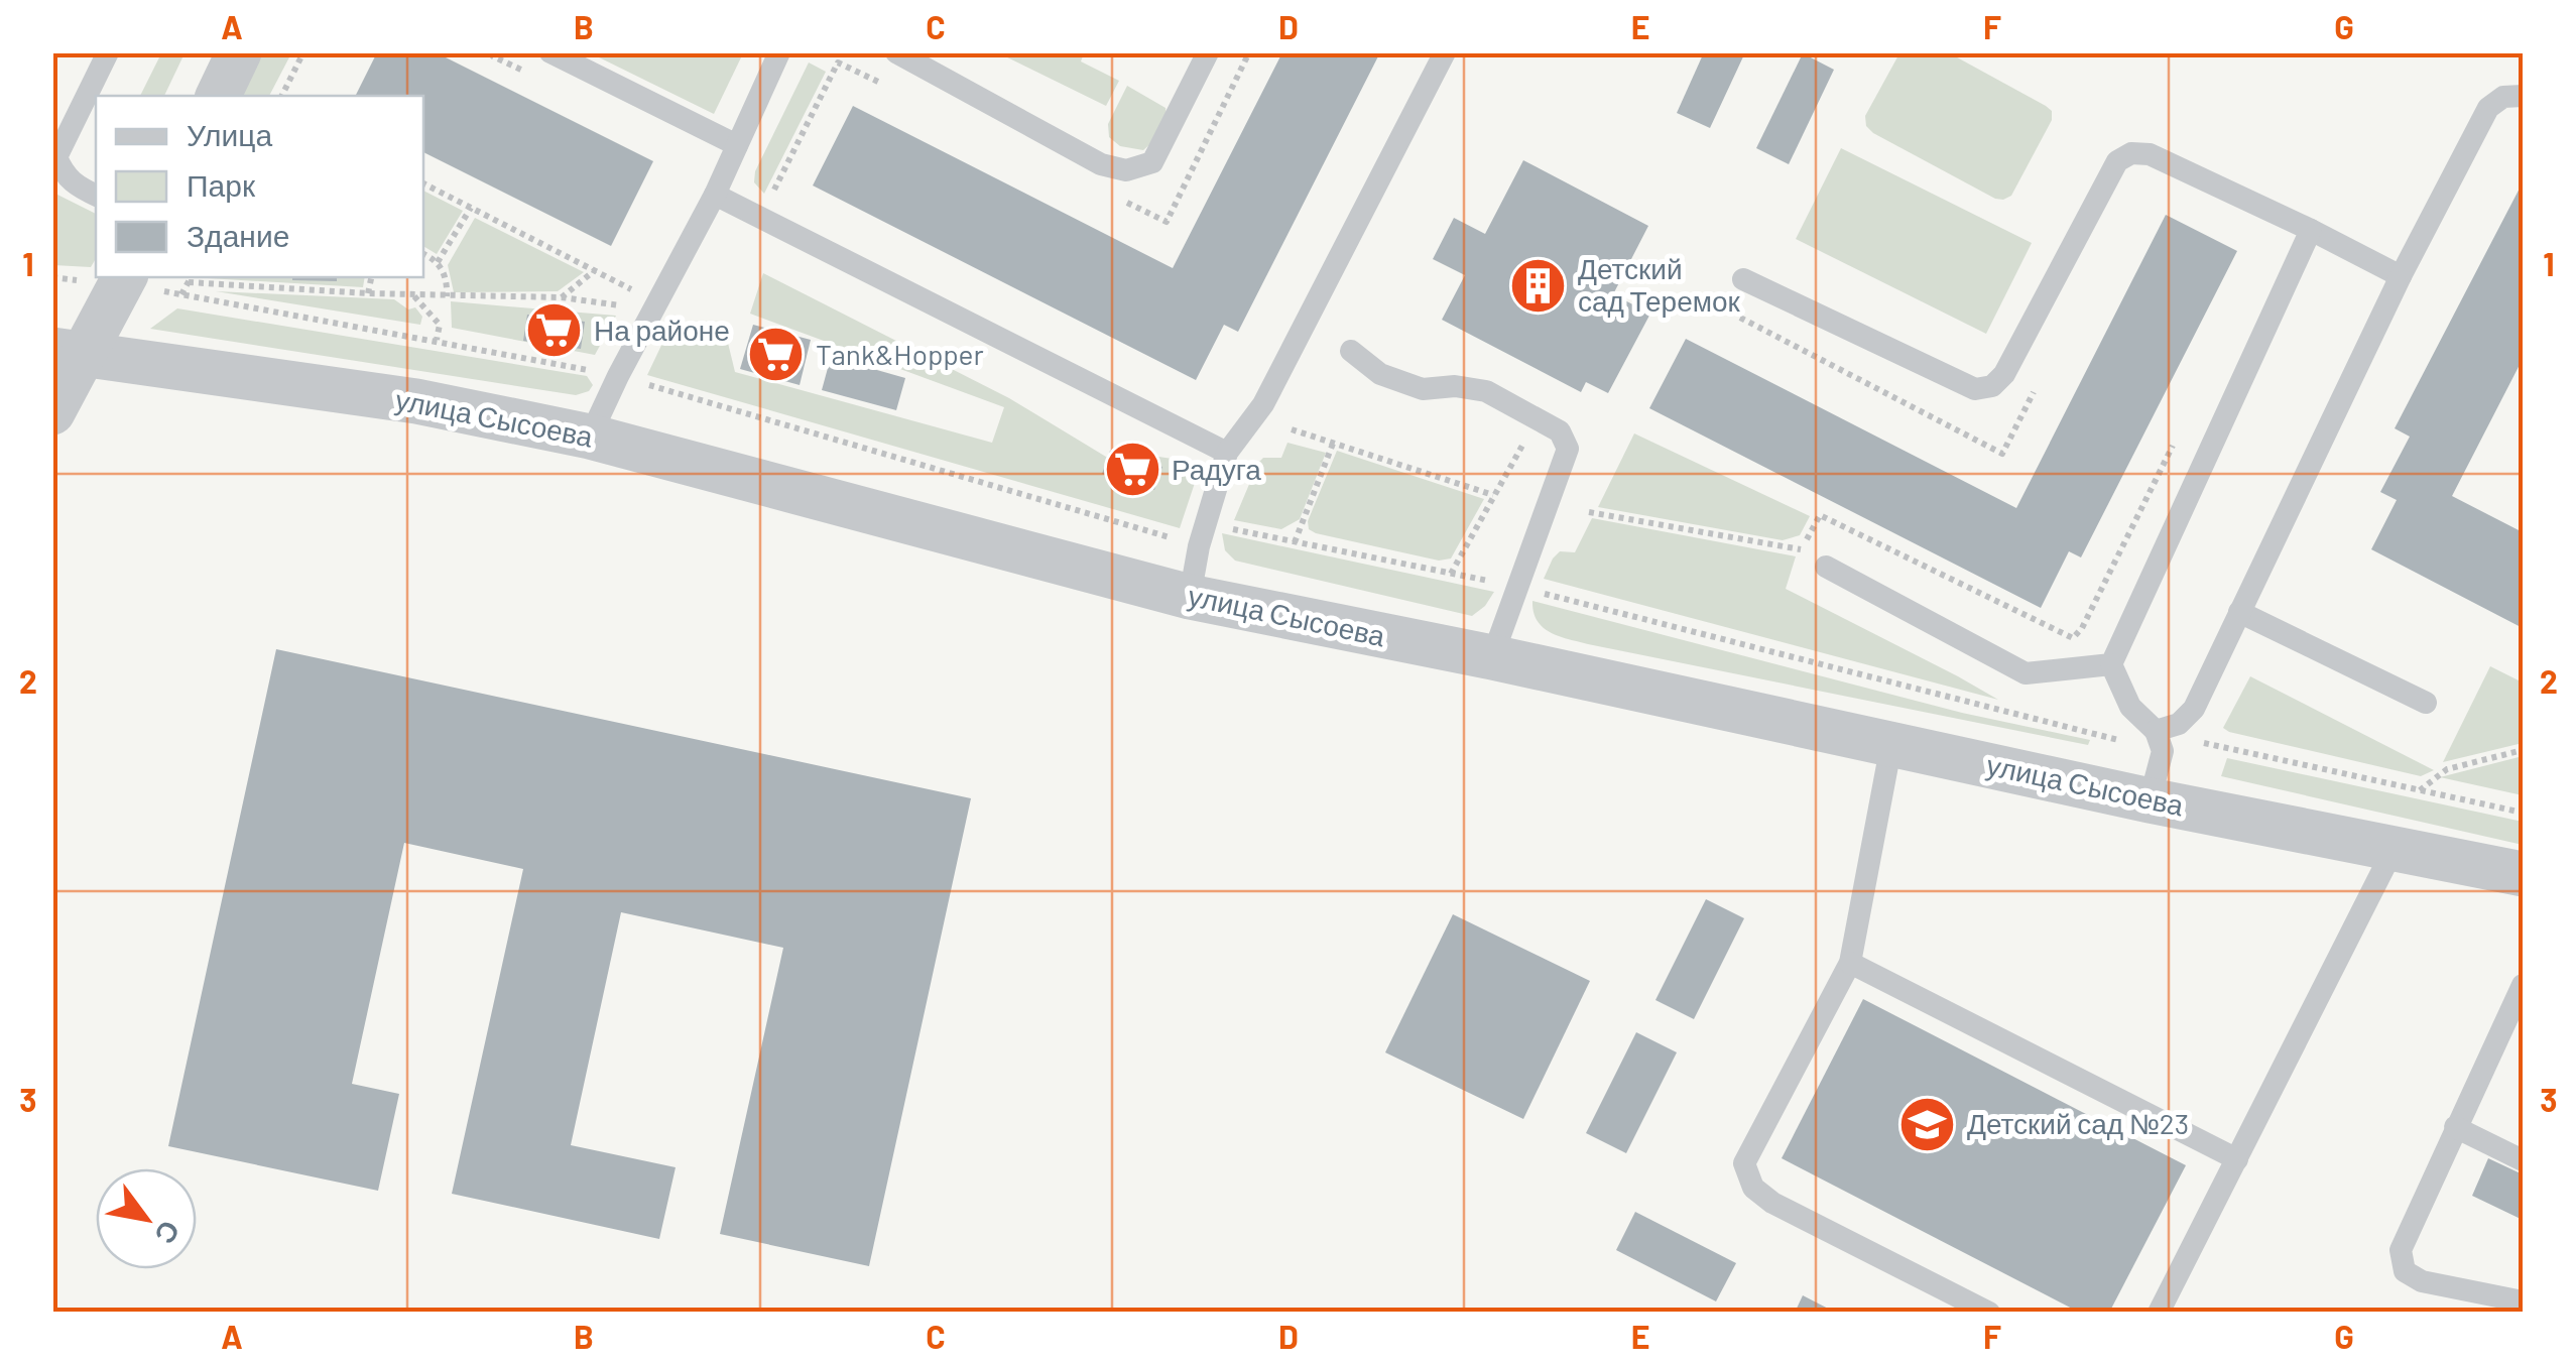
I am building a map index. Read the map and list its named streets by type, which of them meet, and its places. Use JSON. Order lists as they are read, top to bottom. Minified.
{"streets":{"street":["улица Сысоева"]},"places":{"building":["Детский сад Теремок"],"supermarket":["На районе","Tank&Hopper","Радуга"],"school or university":["Детский сад №23"]},"legend":["Улица","Парк","Здание"],"north":"bottom right","grid":{"columns":["A","B","C","D","E","F","G"],"rows":["1","2","3"]}}
